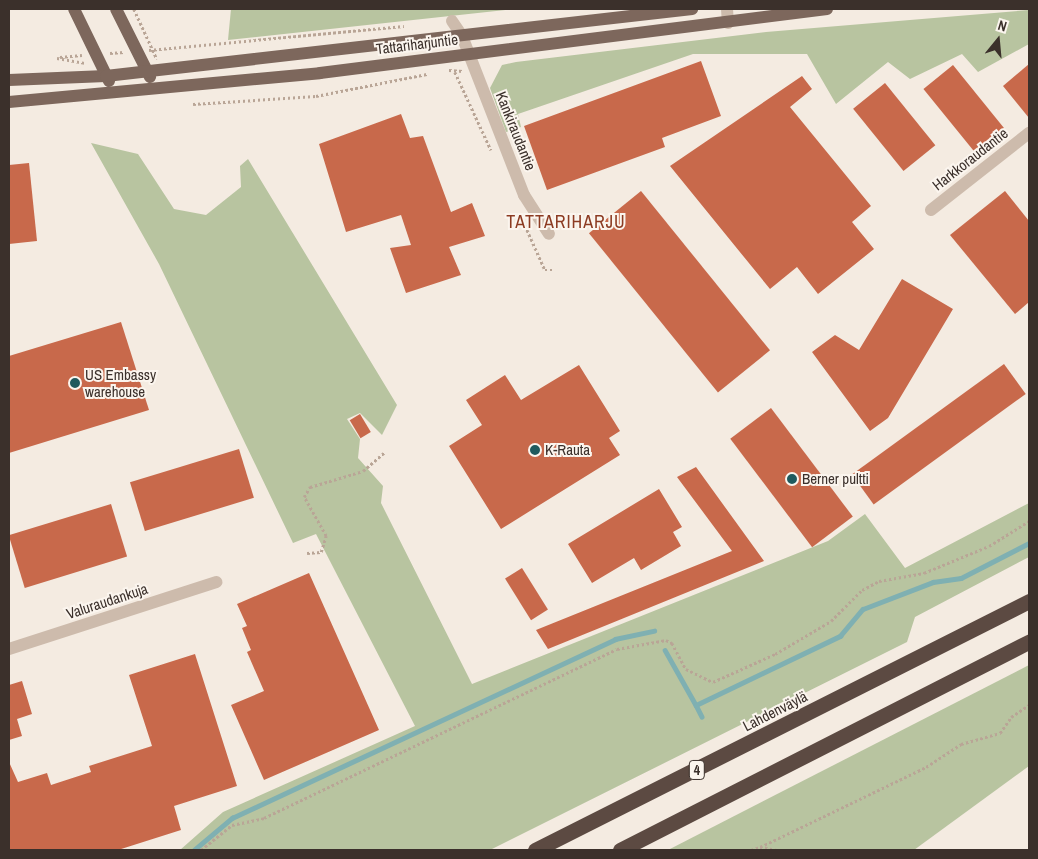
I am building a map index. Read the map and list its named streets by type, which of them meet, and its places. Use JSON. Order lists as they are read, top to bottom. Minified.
{"streets":{"highway":["Lahdenväylä","4"],"main road":["Tattariharjuntie"],"street":["Kankiraudantie","Harkkoraudantie","Valuraudankuja"]},"crossings":[["Tattariharjuntie","Kankiraudantie"]],"districts":["TATTARIHARJU"],"places":["US Embassy warehouse","K-Rauta","Berner pultti"],"north":"top"}
